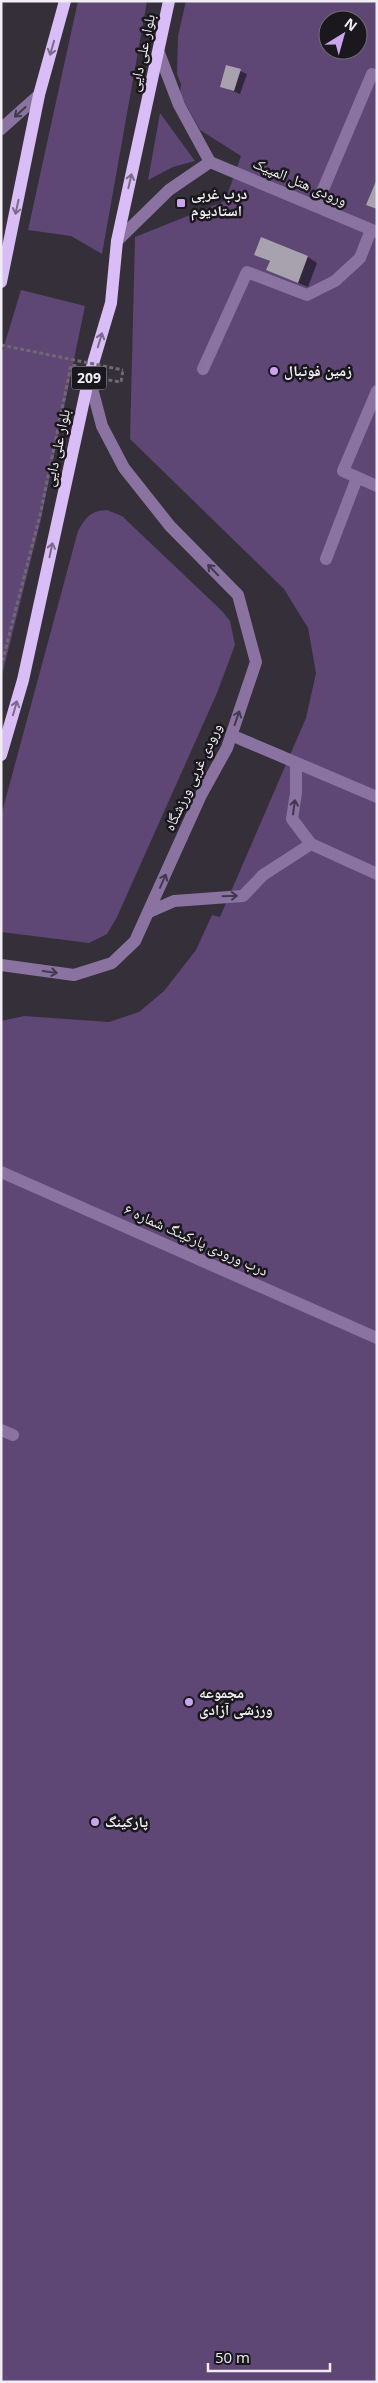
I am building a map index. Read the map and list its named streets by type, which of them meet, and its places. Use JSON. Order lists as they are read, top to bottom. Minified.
{"streets":{"main road":["بلوار علی دایی","209"],"street":["ورودی هتل المپیک","ورودی غربی ورزشگاه","درب ورودی پارکینگ شماره ۶"]},"crossings":[["بلوار علی دایی","ورودی غربی ورزشگاه"]],"places":{"transit":["درب غربی استادیوم"],"other":["زمین فوتبال","مجموعه ورزشی آزادی","پارکینگ"]},"scale_bar":"50 m","north":"top right"}
